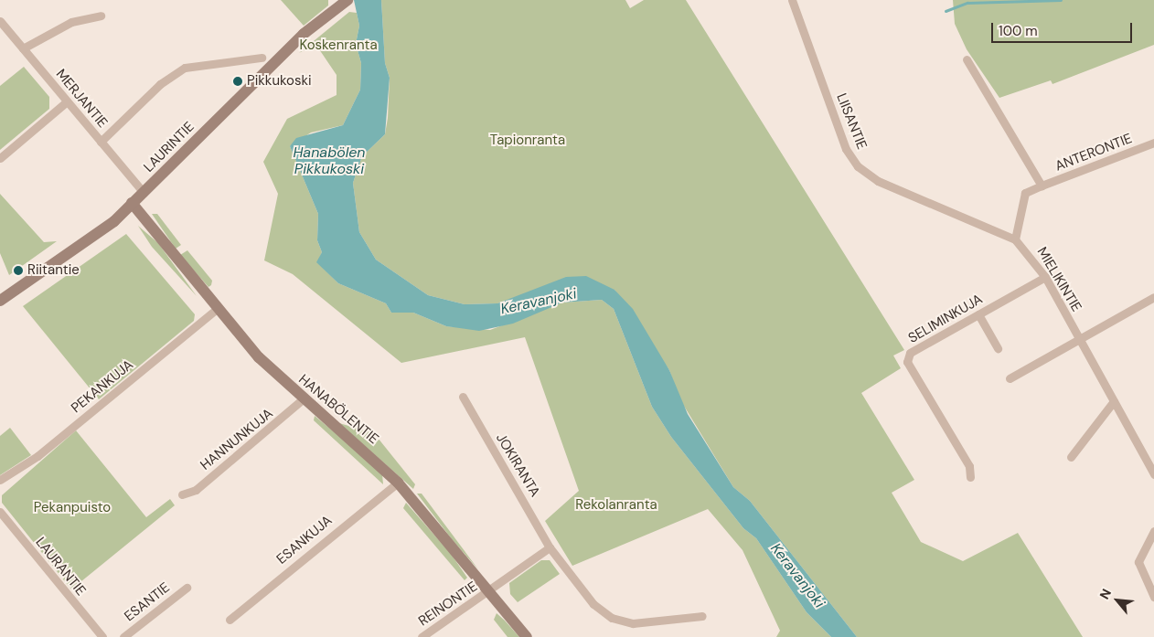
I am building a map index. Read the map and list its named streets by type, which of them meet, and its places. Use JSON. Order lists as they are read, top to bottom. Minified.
{"streets":{"street":["MERJANTIE","LIISANTIE","LAURINTIE","ANTERONTIE","MIELIKINTIE","SELIMINKUJA","PEKANKUJA","HANABÖLENTIE","HANNUNKUJA","JOKIRANTA","ESANKUJA","LAURANTIE","ESANTIE","REINONTIE"]},"crossings":[["MERJANTIE","LAURINTIE"],["LIISANTIE","MIELIKINTIE"],["LAURINTIE","HANABÖLENTIE"],["MIELIKINTIE","SELIMINKUJA"],["PEKANKUJA","HANABÖLENTIE"],["HANABÖLENTIE","HANNUNKUJA"],["HANABÖLENTIE","ESANKUJA"],["HANABÖLENTIE","REINONTIE"]],"water":["Hanabölen Pikkukoski","Keravanjoki"],"parks":["Koskenranta","Tapionranta","Rekolanranta","Pekanpuisto"],"places":["Pikkukoski","Riitantie"],"scale_bar":"100 m","north":"top left"}
